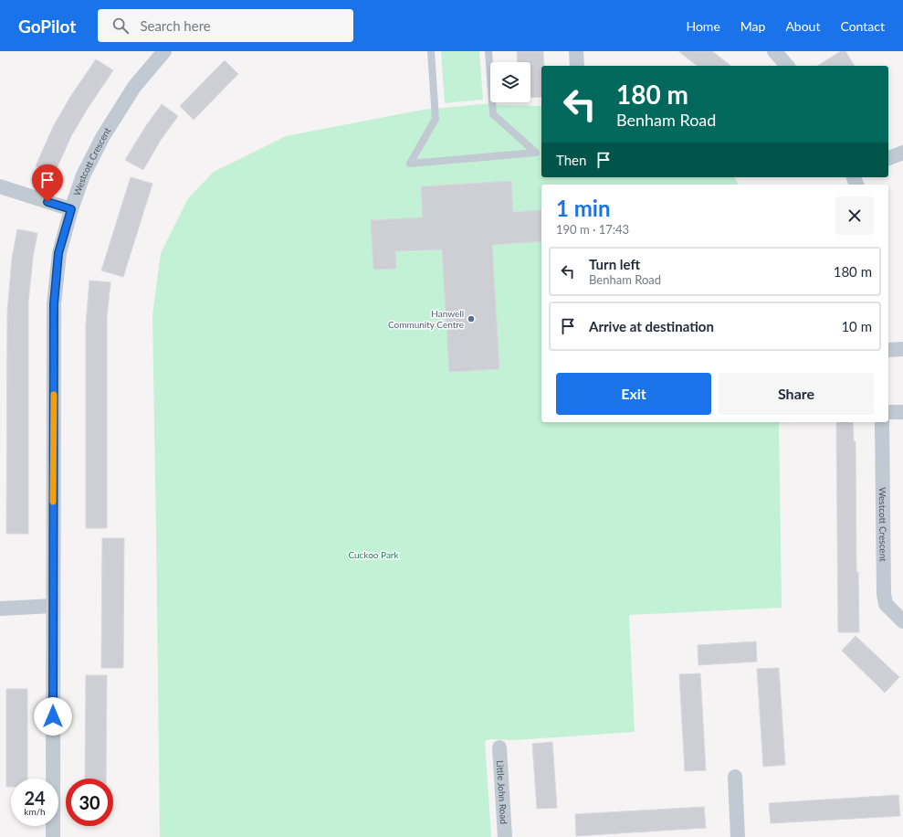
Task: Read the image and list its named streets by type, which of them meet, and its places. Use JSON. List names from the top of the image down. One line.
{"streets":{"street":["Westcott Crescent","Little John Road"]},"parks":["Cuckoo Park"],"places":["Hanwell Community Centre"],"page":{"header":"GoPilot","search":"Search here","nav":["Home","Map","About","Contact"],"turn":["180 m","Benham Road"],"then":"Then","heading":["1 min","190 m · 17:43"],"list":[{"name":"Turn left","note":"Benham Road","value":"180 m"},{"name":"Arrive at destination","value":"10 m"}],"buttons":["Exit","Share"],"speed":"24 km/h","limit":"30"}}
